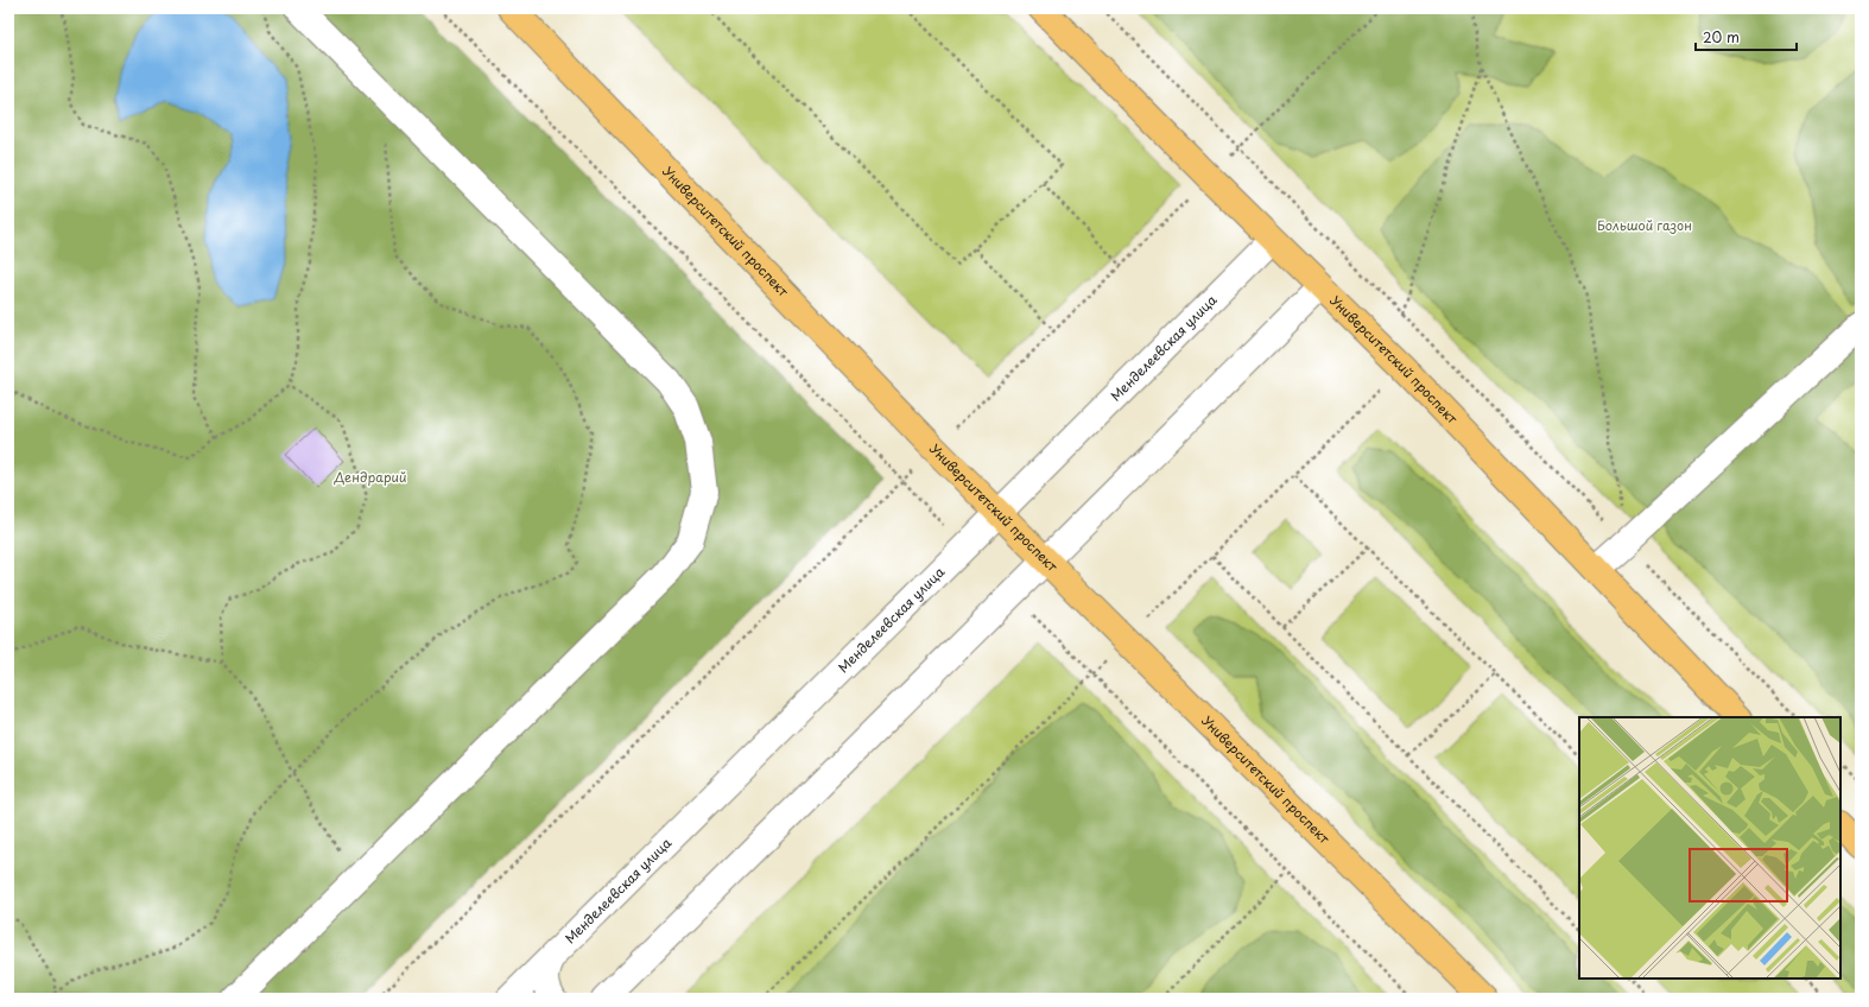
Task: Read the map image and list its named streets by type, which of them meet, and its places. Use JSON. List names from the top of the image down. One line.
{"streets":{"main road":["Университетский проспект"],"street":["Менделеевская улица"]},"crossings":[["Университетский проспект","Менделеевская улица"]],"parks":["Большой газон","Дендрарий"],"scale_bar":"20 m"}
